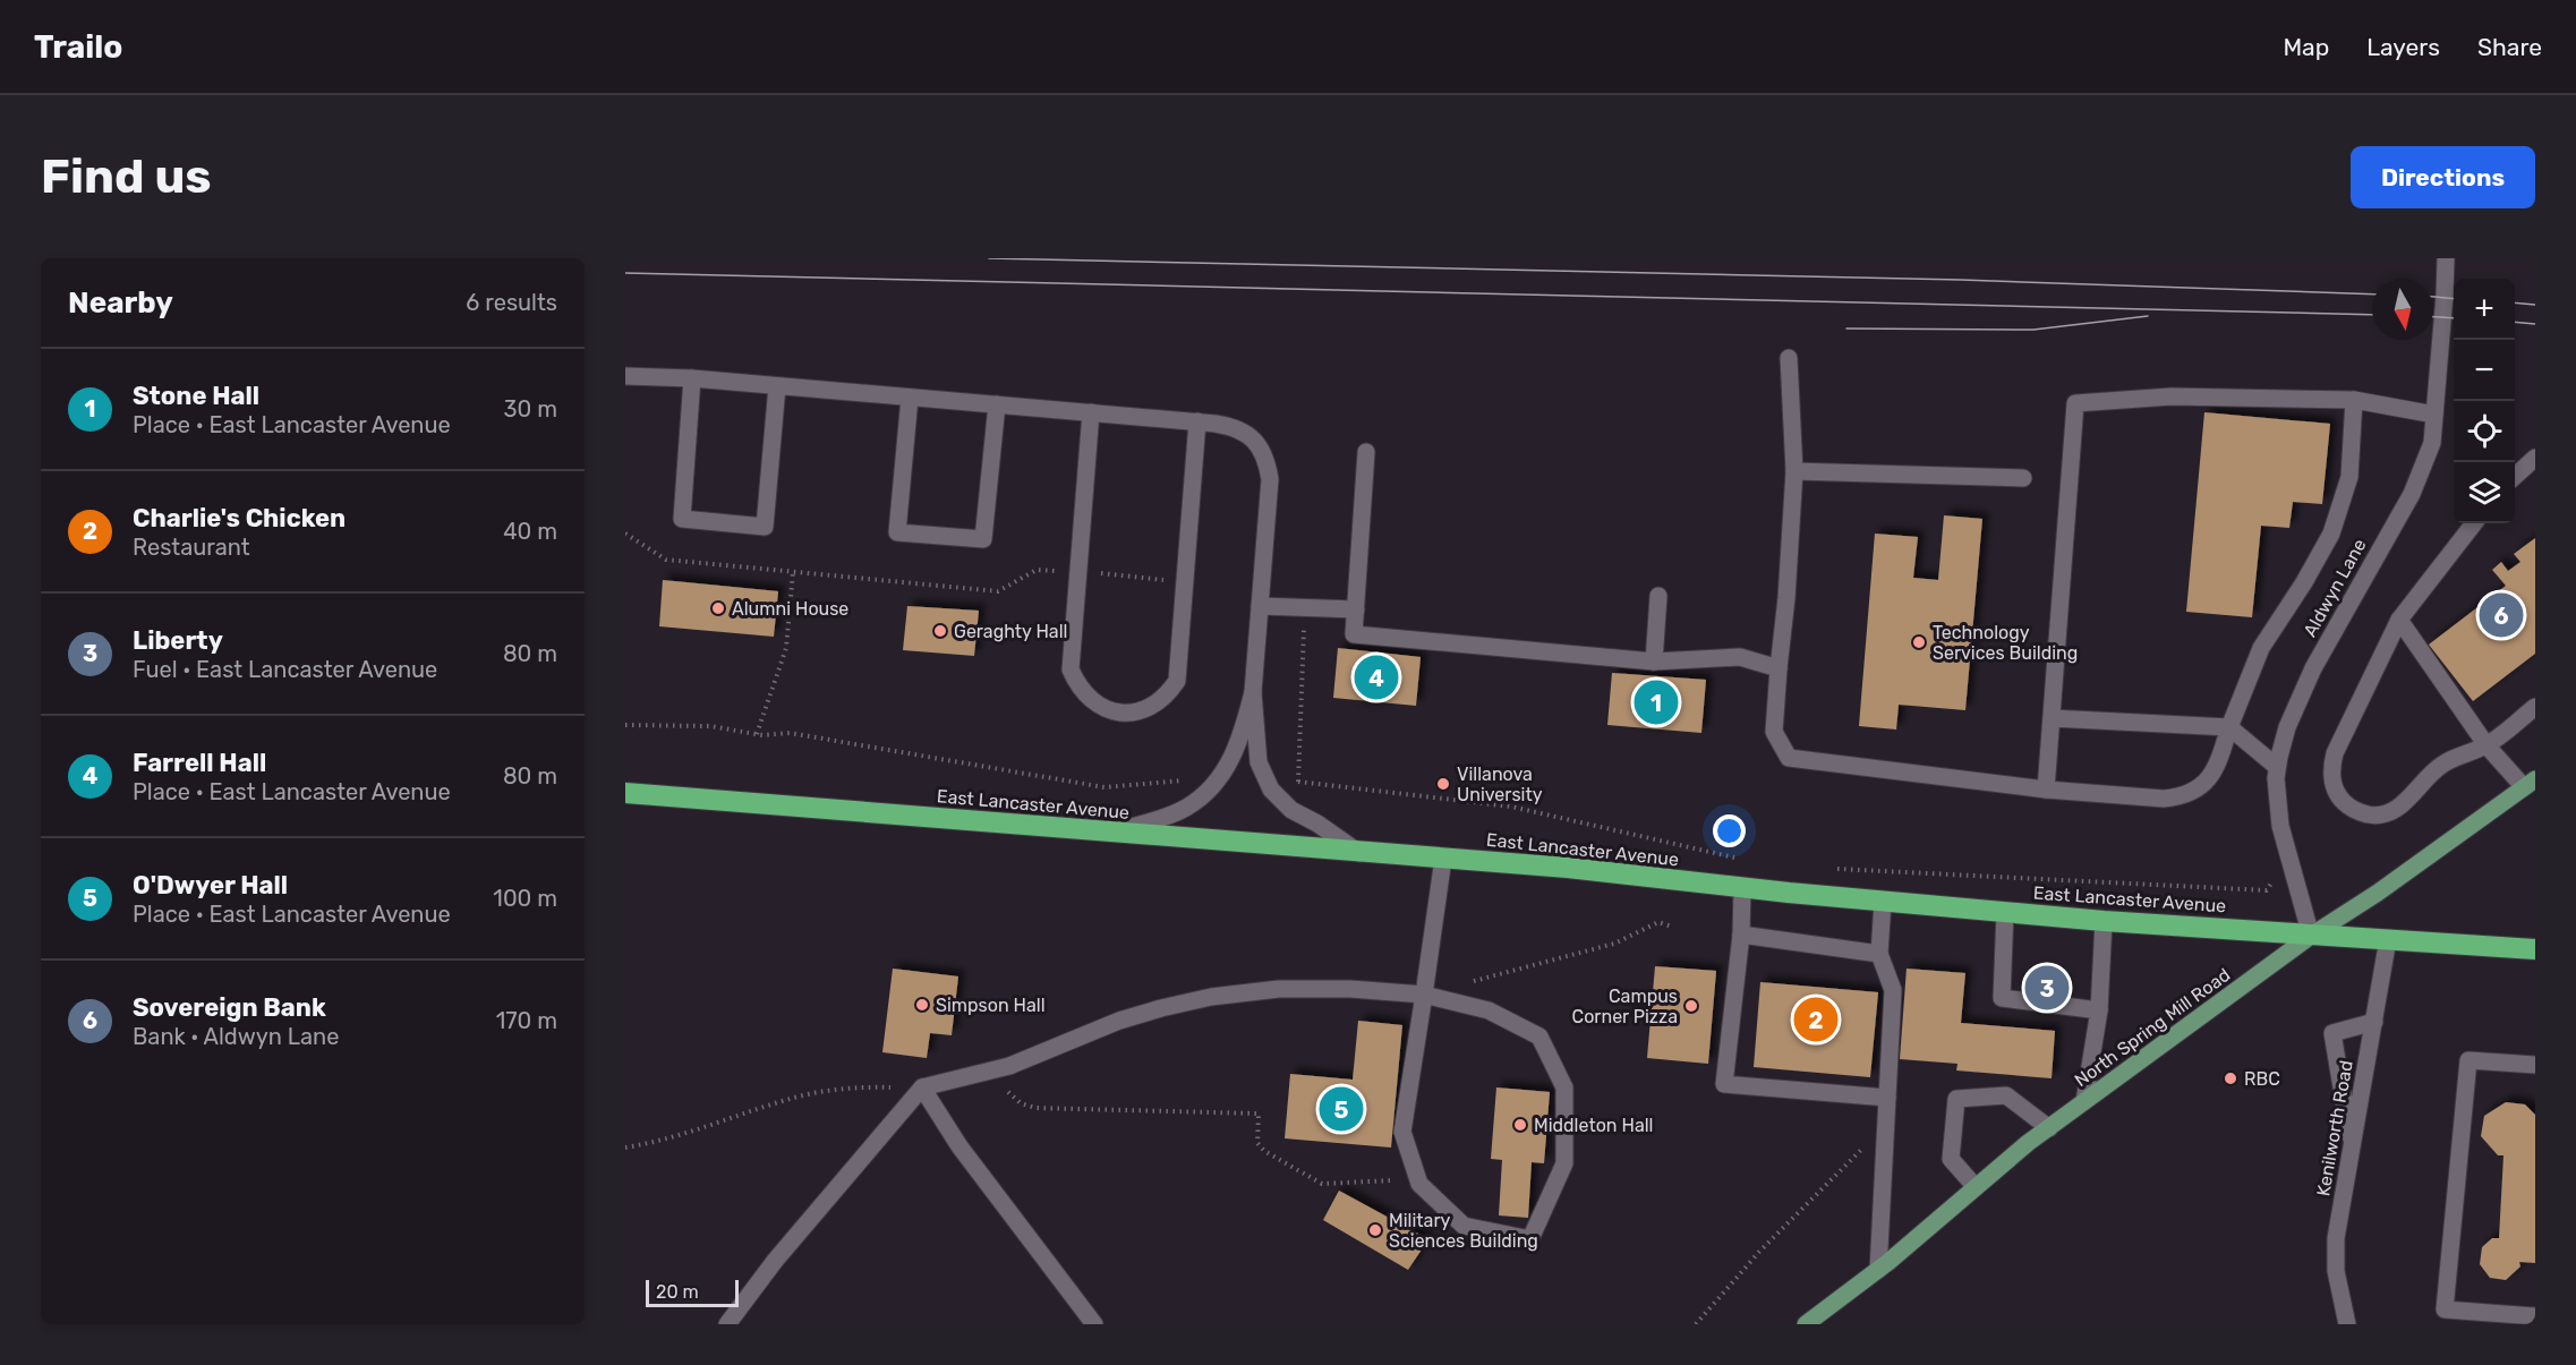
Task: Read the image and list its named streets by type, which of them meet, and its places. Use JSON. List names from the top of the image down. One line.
{"streets":{"highway":["East Lancaster Avenue"],"main road":["North Spring Mill Road"],"street":["Aldwyn Lane","Kenilworth Road"]},"crossings":[["Aldwyn Lane","East Lancaster Avenue"],["Aldwyn Lane","North Spring Mill Road"],["East Lancaster Avenue","North Spring Mill Road"],["East Lancaster Avenue","Kenilworth Road"]],"places":["Alumni House","Geraghty Hall","Technology Services Building","Villanova University","Simpson Hall","Campus Corner Pizza","RBC","Middleton Hall","Military Sciences Building"],"scale_bar":"20 m","north":"bottom","page":{"header":"Trailo","nav":["Map","Layers","Share"],"buttons":"Directions","title":"Find us","heading":["Nearby","6 results"],"map_buttons":["+","−"],"list":[{"mark":"1","name":"Stone Hall","note":"Place · East Lancaster Avenue","value":"30 m"},{"mark":"2","name":"Charlie's Chicken","note":"Restaurant","value":"40 m"},{"mark":"3","name":"Liberty","note":"Fuel · East Lancaster Avenue","value":"80 m"},{"mark":"4","name":"Farrell Hall","note":"Place · East Lancaster Avenue","value":"80 m"},{"mark":"5","name":"O'Dwyer Hall","note":"Place · East Lancaster Avenue","value":"100 m"},{"mark":"6","name":"Sovereign Bank","note":"Bank · Aldwyn Lane","value":"170 m"}],"pins":["6","4","1","3","2","5"],"scale":"20 m"}}
